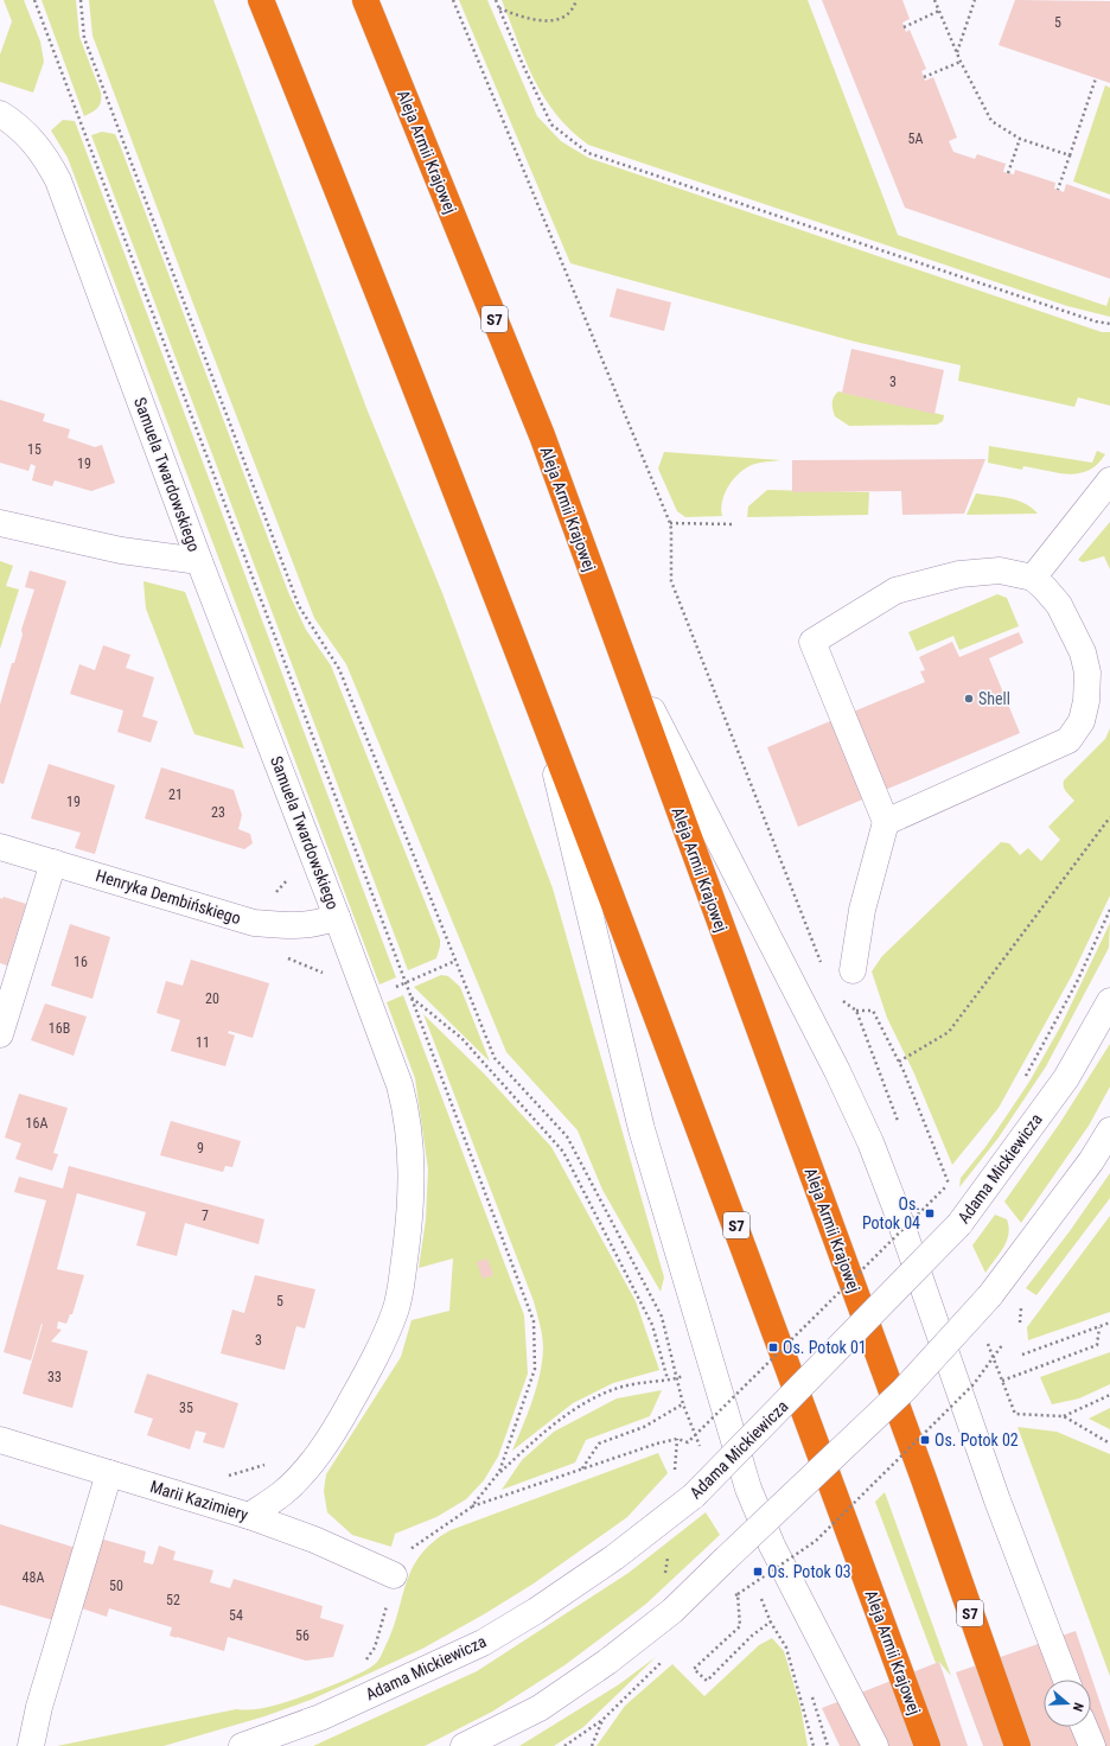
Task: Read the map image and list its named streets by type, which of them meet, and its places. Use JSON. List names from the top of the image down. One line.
{"streets":{"highway":["Aleja Armii Krajowej","S7"],"street":["Samuela Twardowskiego","Henryka Dembińskiego","Adama Mickiewicza","Marii Kazimiery"]},"crossings":[["Samuela Twardowskiego","Henryka Dembińskiego"],["Samuela Twardowskiego","Marii Kazimiery"]],"places":{"other":["Shell"],"transit":["Os. Potok 04","Os. Potok 01","Os. Potok 02","Os. Potok 03"]},"house_numbers":["5","5A","3","15","19","21","19","23","16","20","16B","11","16A","9","7","5","3","33","35","48A","50","52","54","56"],"north":"right"}
